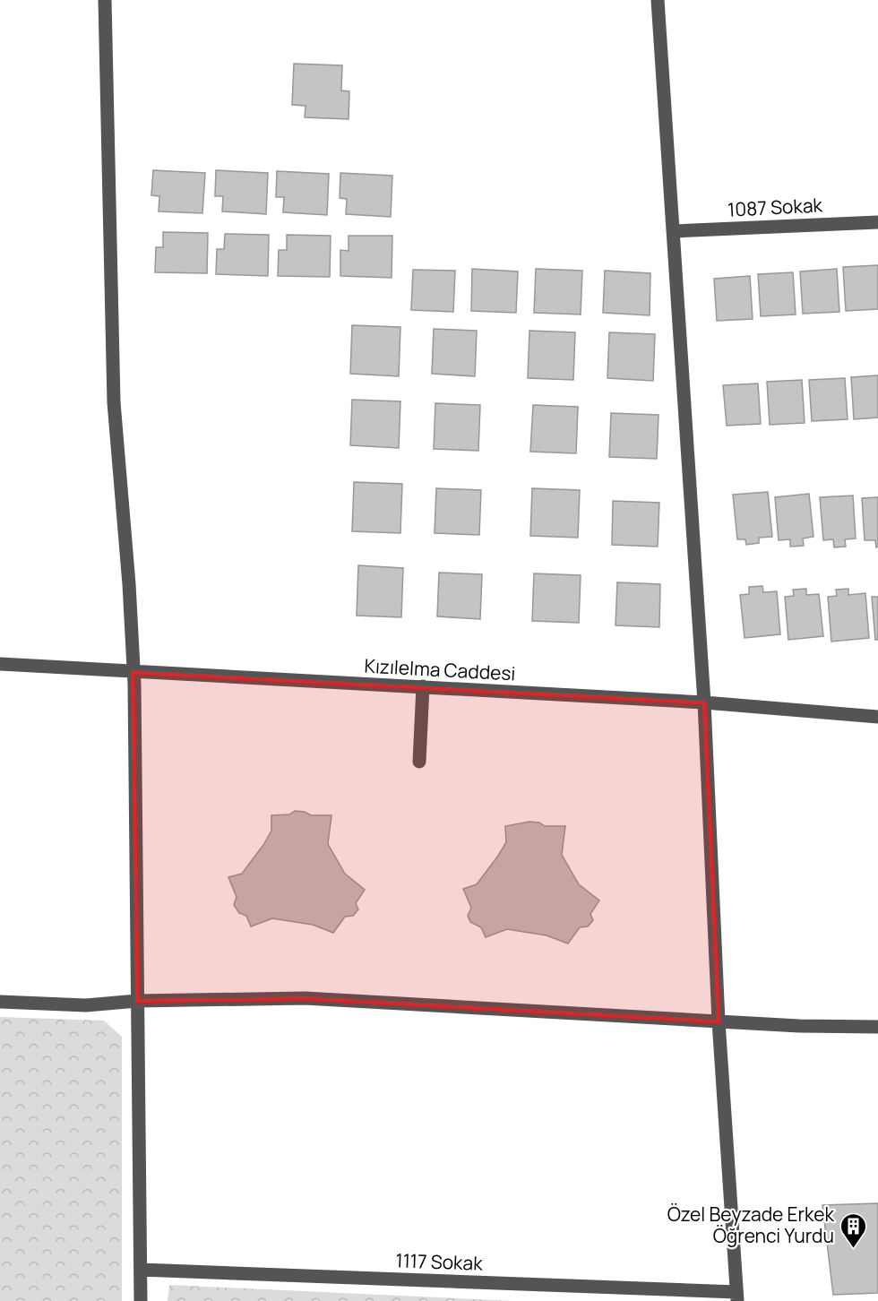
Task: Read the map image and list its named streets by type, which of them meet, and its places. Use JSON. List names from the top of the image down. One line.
{"streets":{"street":["1087 Sokak","Kızılelma Caddesi","1117 Sokak"]},"places":{"building":["Özel Beyzade Erkek Öğrenci Yurdu"]}}
